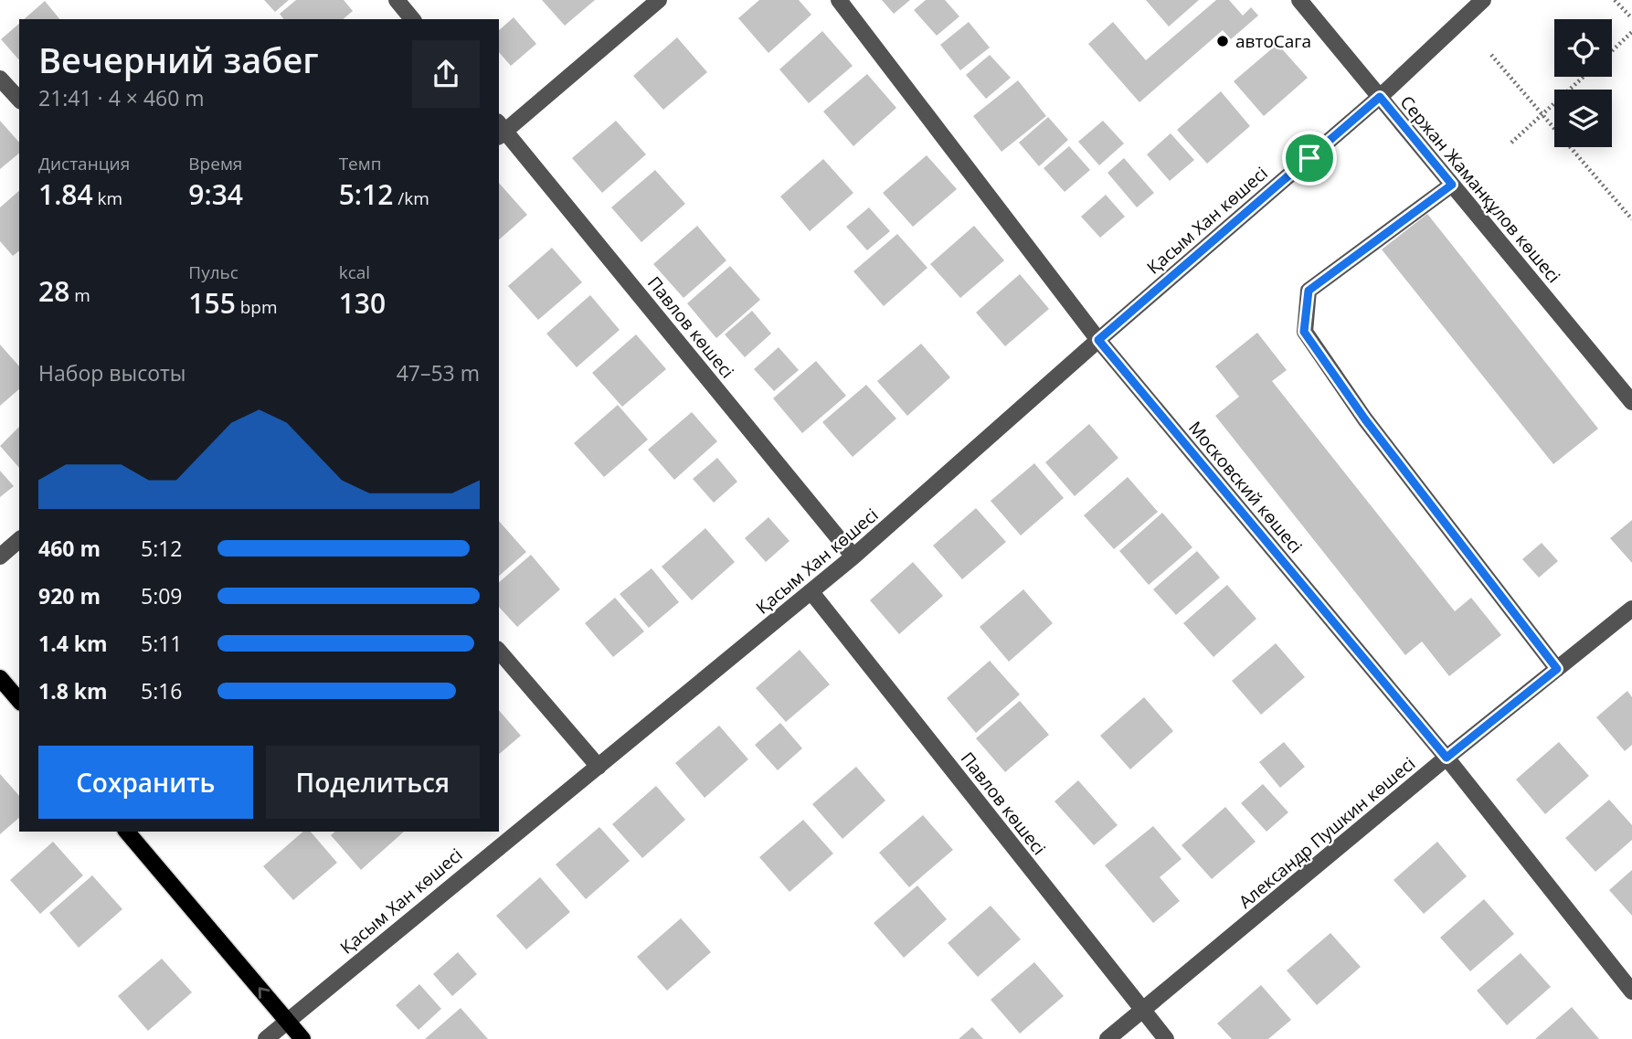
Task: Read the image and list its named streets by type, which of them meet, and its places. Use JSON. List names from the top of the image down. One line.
{"streets":{"street":["Сержан Жаманқұлов көшесі","Қасым Хан көшесі","Павлов көшесі","Московский көшесі","Александр Пушкин көшесі"]},"crossings":[["Сержан Жаманқұлов көшесі","Қасым Хан көшесі"],["Қасым Хан көшесі","Павлов көшесі"],["Қасым Хан көшесі","Московский көшесі"],["Павлов көшесі","Александр Пушкин көшесі"],["Московский көшесі","Александр Пушкин көшесі"]],"places":["автоСага"],"page":{"heading":["Вечерний забег","21:41 · 4 × 460 m"],"stats":[["Дистанция","1.84 km"],["Время","9:34"],["Темп","5:12 /km"],["28 m"],["Пульс","155 bpm"],["kcal","130"]],"chart":["Набор высоты","47–53 m"],"list":[{"name":"460 m","note":"5:12"},{"name":"920 m","note":"5:09"},{"name":"1.4 km","note":"5:11"},{"name":"1.8 km","note":"5:16"}],"buttons":["Сохранить","Поделиться"]}}
